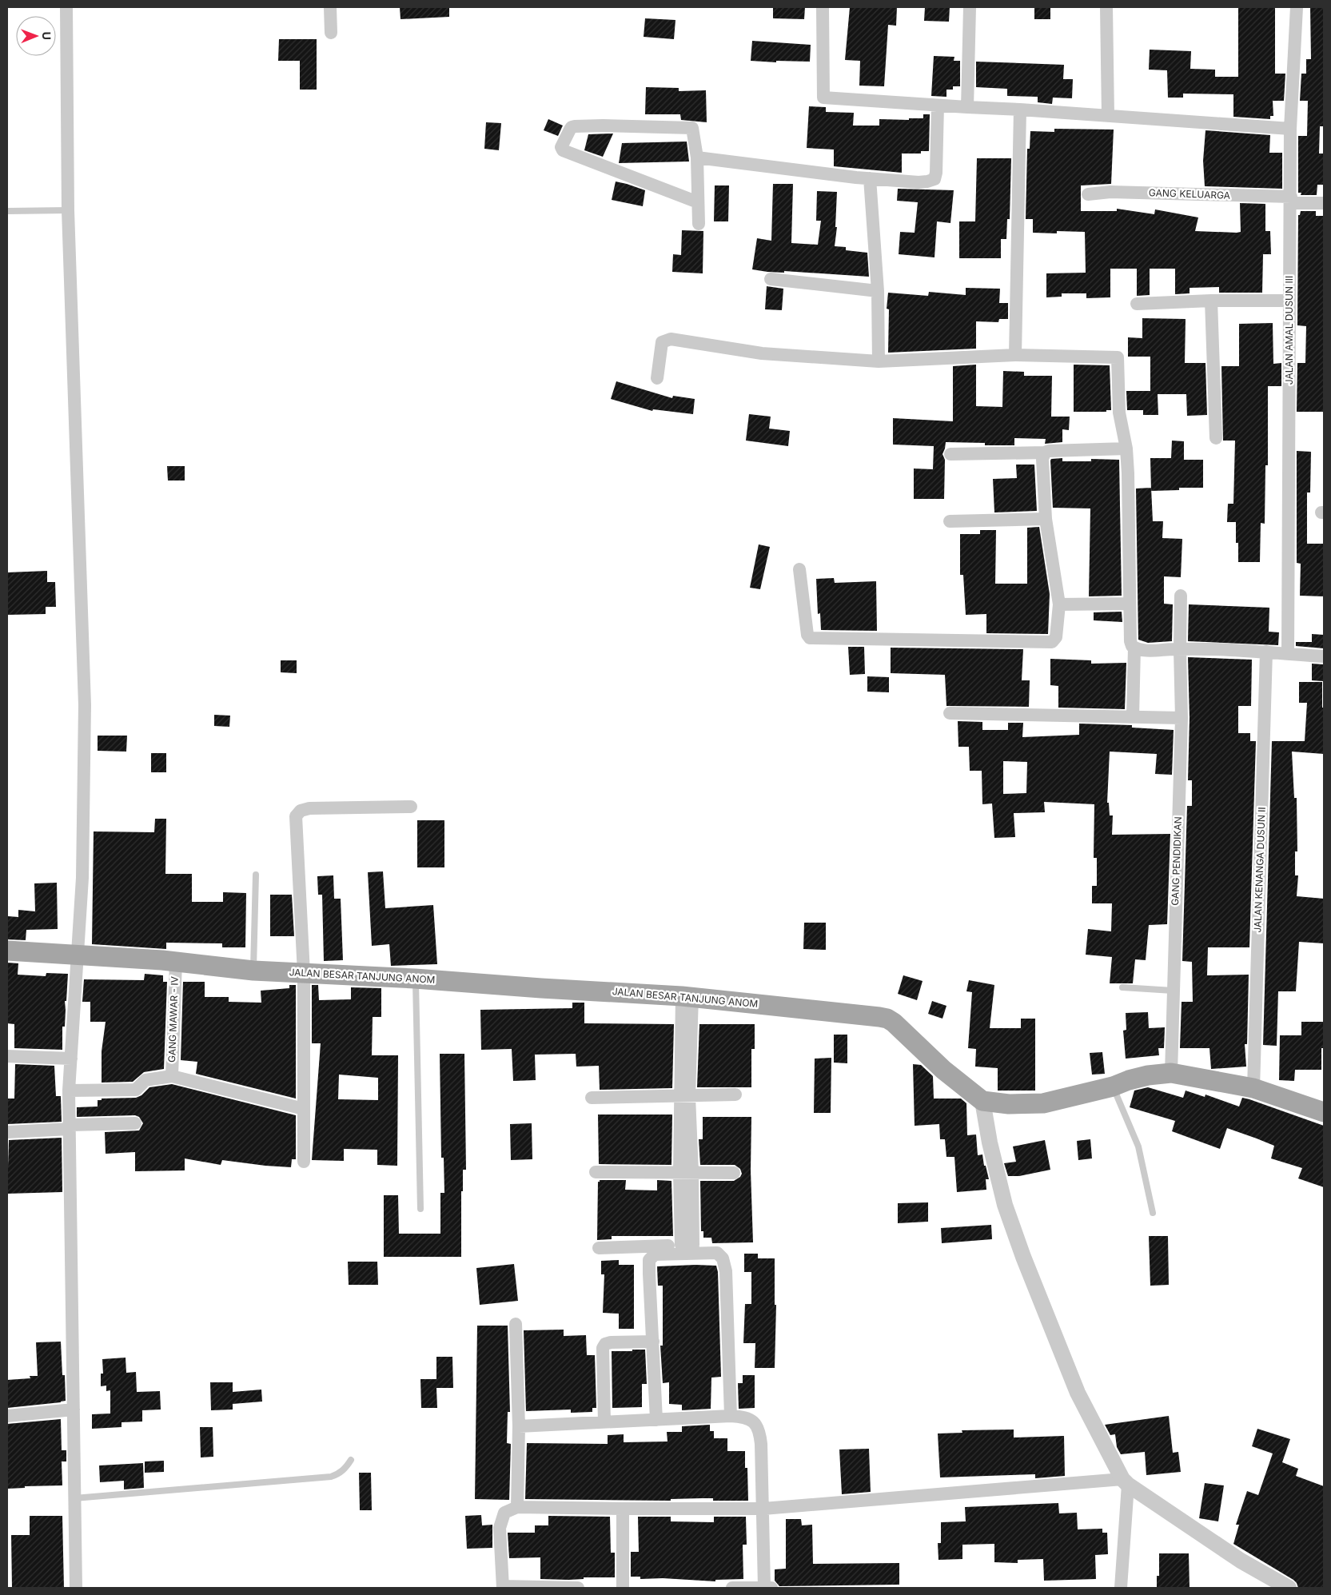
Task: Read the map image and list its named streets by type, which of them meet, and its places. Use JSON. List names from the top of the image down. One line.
{"streets":{"main road":["JALAN BESAR TANJUNG ANOM"],"street":["GANG KELUARGA","JALAN AMAL DUSUN III","GANG PENDIDIKAN","JALAN KENANGA DUSUN II","GANG MAWAR - IV"]},"crossings":[["GANG KELUARGA","JALAN AMAL DUSUN III"],["JALAN BESAR TANJUNG ANOM","GANG MAWAR - IV"]],"north":"right"}
